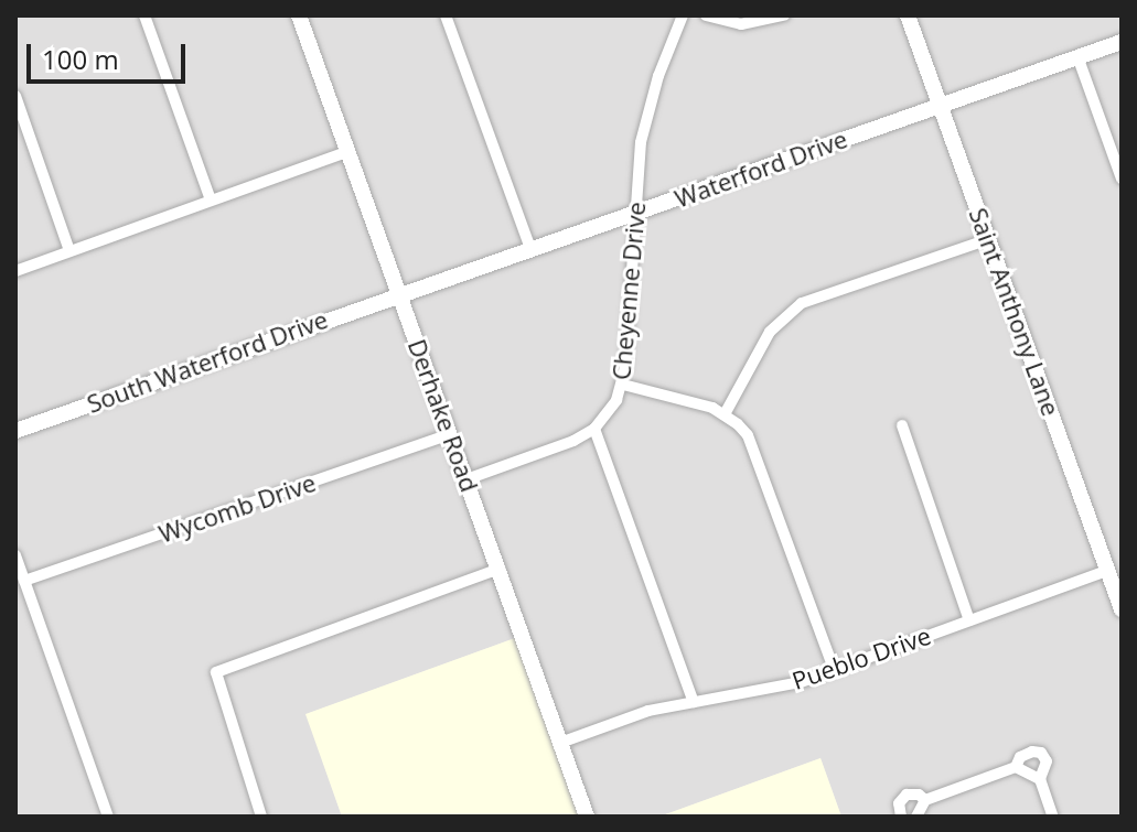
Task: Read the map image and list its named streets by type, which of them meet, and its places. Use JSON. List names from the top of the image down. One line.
{"streets":{"street":["Waterford Drive","Cheyenne Drive","Saint Anthony Lane","South Waterford Drive","Derhake Road","Wycomb Drive","Pueblo Drive"]},"crossings":[["Waterford Drive","Cheyenne Drive"],["Waterford Drive","Saint Anthony Lane"],["Waterford Drive","South Waterford Drive"],["Waterford Drive","Derhake Road"],["Cheyenne Drive","Derhake Road"],["Saint Anthony Lane","Pueblo Drive"],["South Waterford Drive","Derhake Road"],["Derhake Road","Wycomb Drive"],["Derhake Road","Pueblo Drive"]],"scale_bar":"100 m"}
